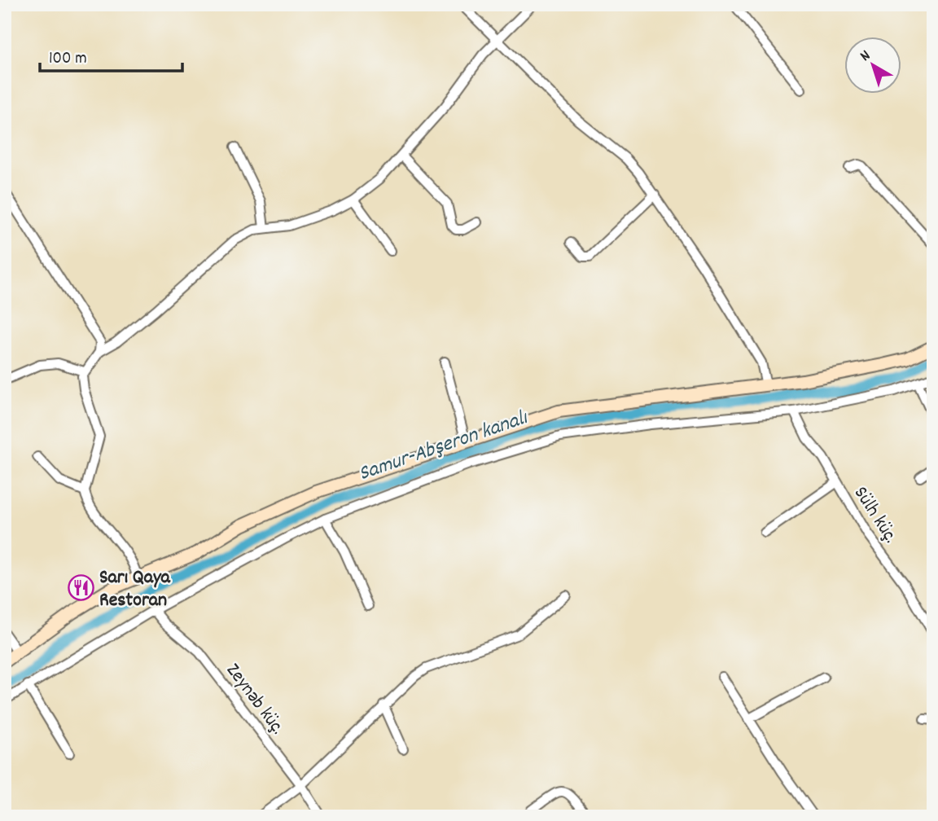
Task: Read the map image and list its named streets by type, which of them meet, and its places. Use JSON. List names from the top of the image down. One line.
{"streets":{"street":["Sülh küç.","Zeynəb küç."]},"water":["Samur-Abşeron kanalı"],"places":{"restaurant":["Sarı Qaya Restoran"]},"scale_bar":"100 m","north":"top left"}
